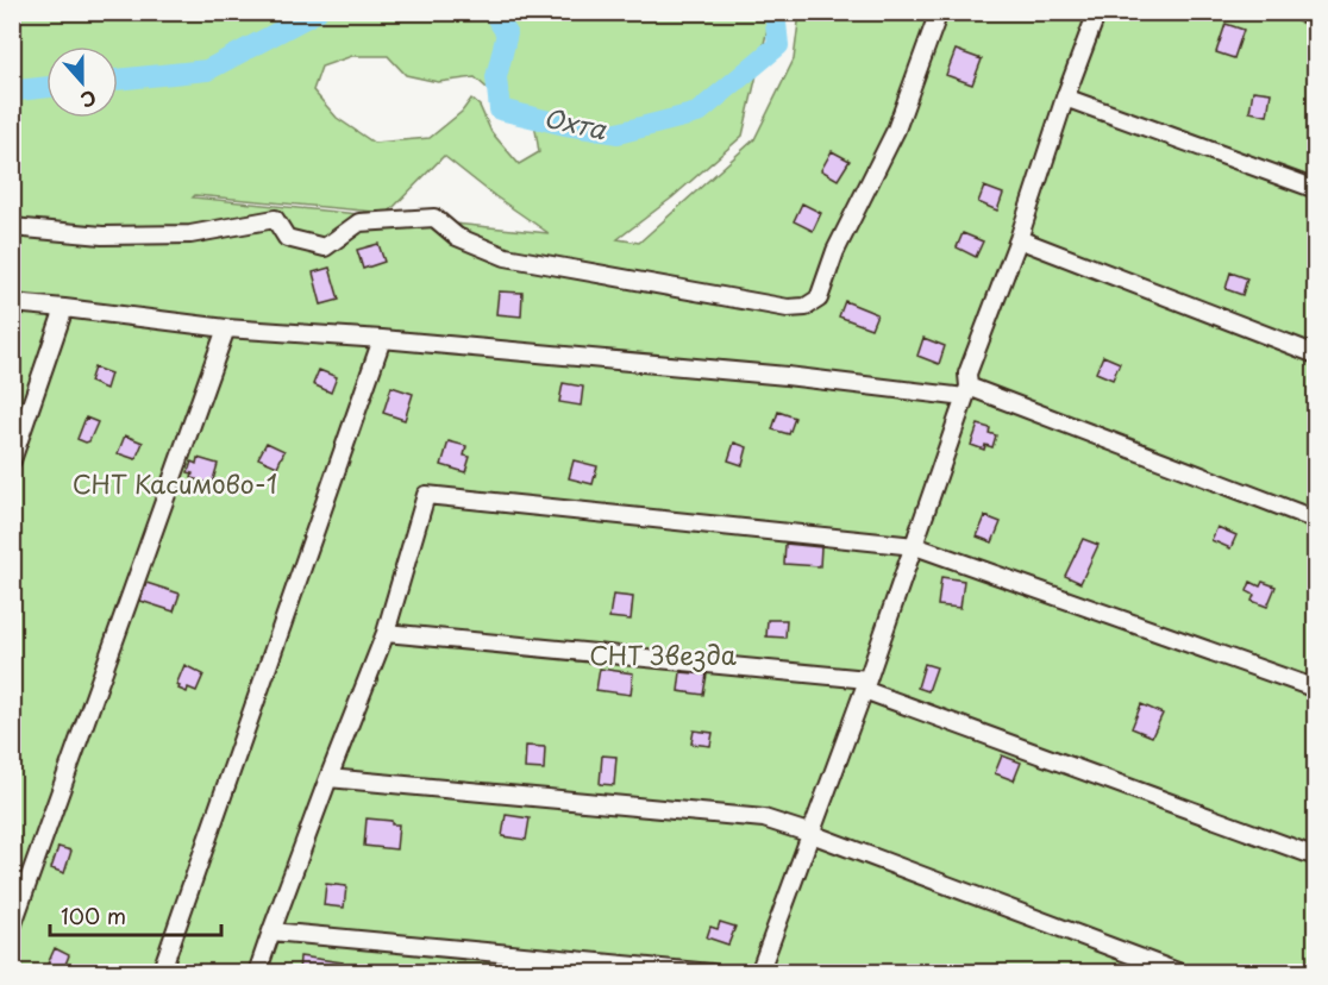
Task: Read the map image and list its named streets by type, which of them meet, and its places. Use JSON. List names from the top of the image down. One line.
{"water":["Охта"],"parks":["СНТ Касимово-1","СНТ Звезда"],"scale_bar":"100 m","north":"bottom"}
